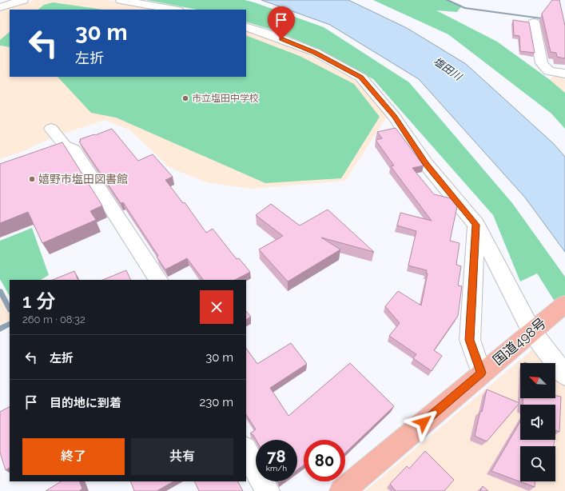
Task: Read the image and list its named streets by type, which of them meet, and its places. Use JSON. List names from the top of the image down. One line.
{"streets":{"highway":["国道498号"]},"water":["塩田川"],"places":["市立塩田中学校","嬉野市塩田図書館"],"north":"top left","page":{"turn":["30 m","左折"],"heading":["1 分","260 m · 08:32"],"list":[{"name":"左折","value":"30 m"},{"name":"目的地に到着","value":"230 m"}],"buttons":["終了","共有"],"speed":"78 km/h","limit":"80"}}
